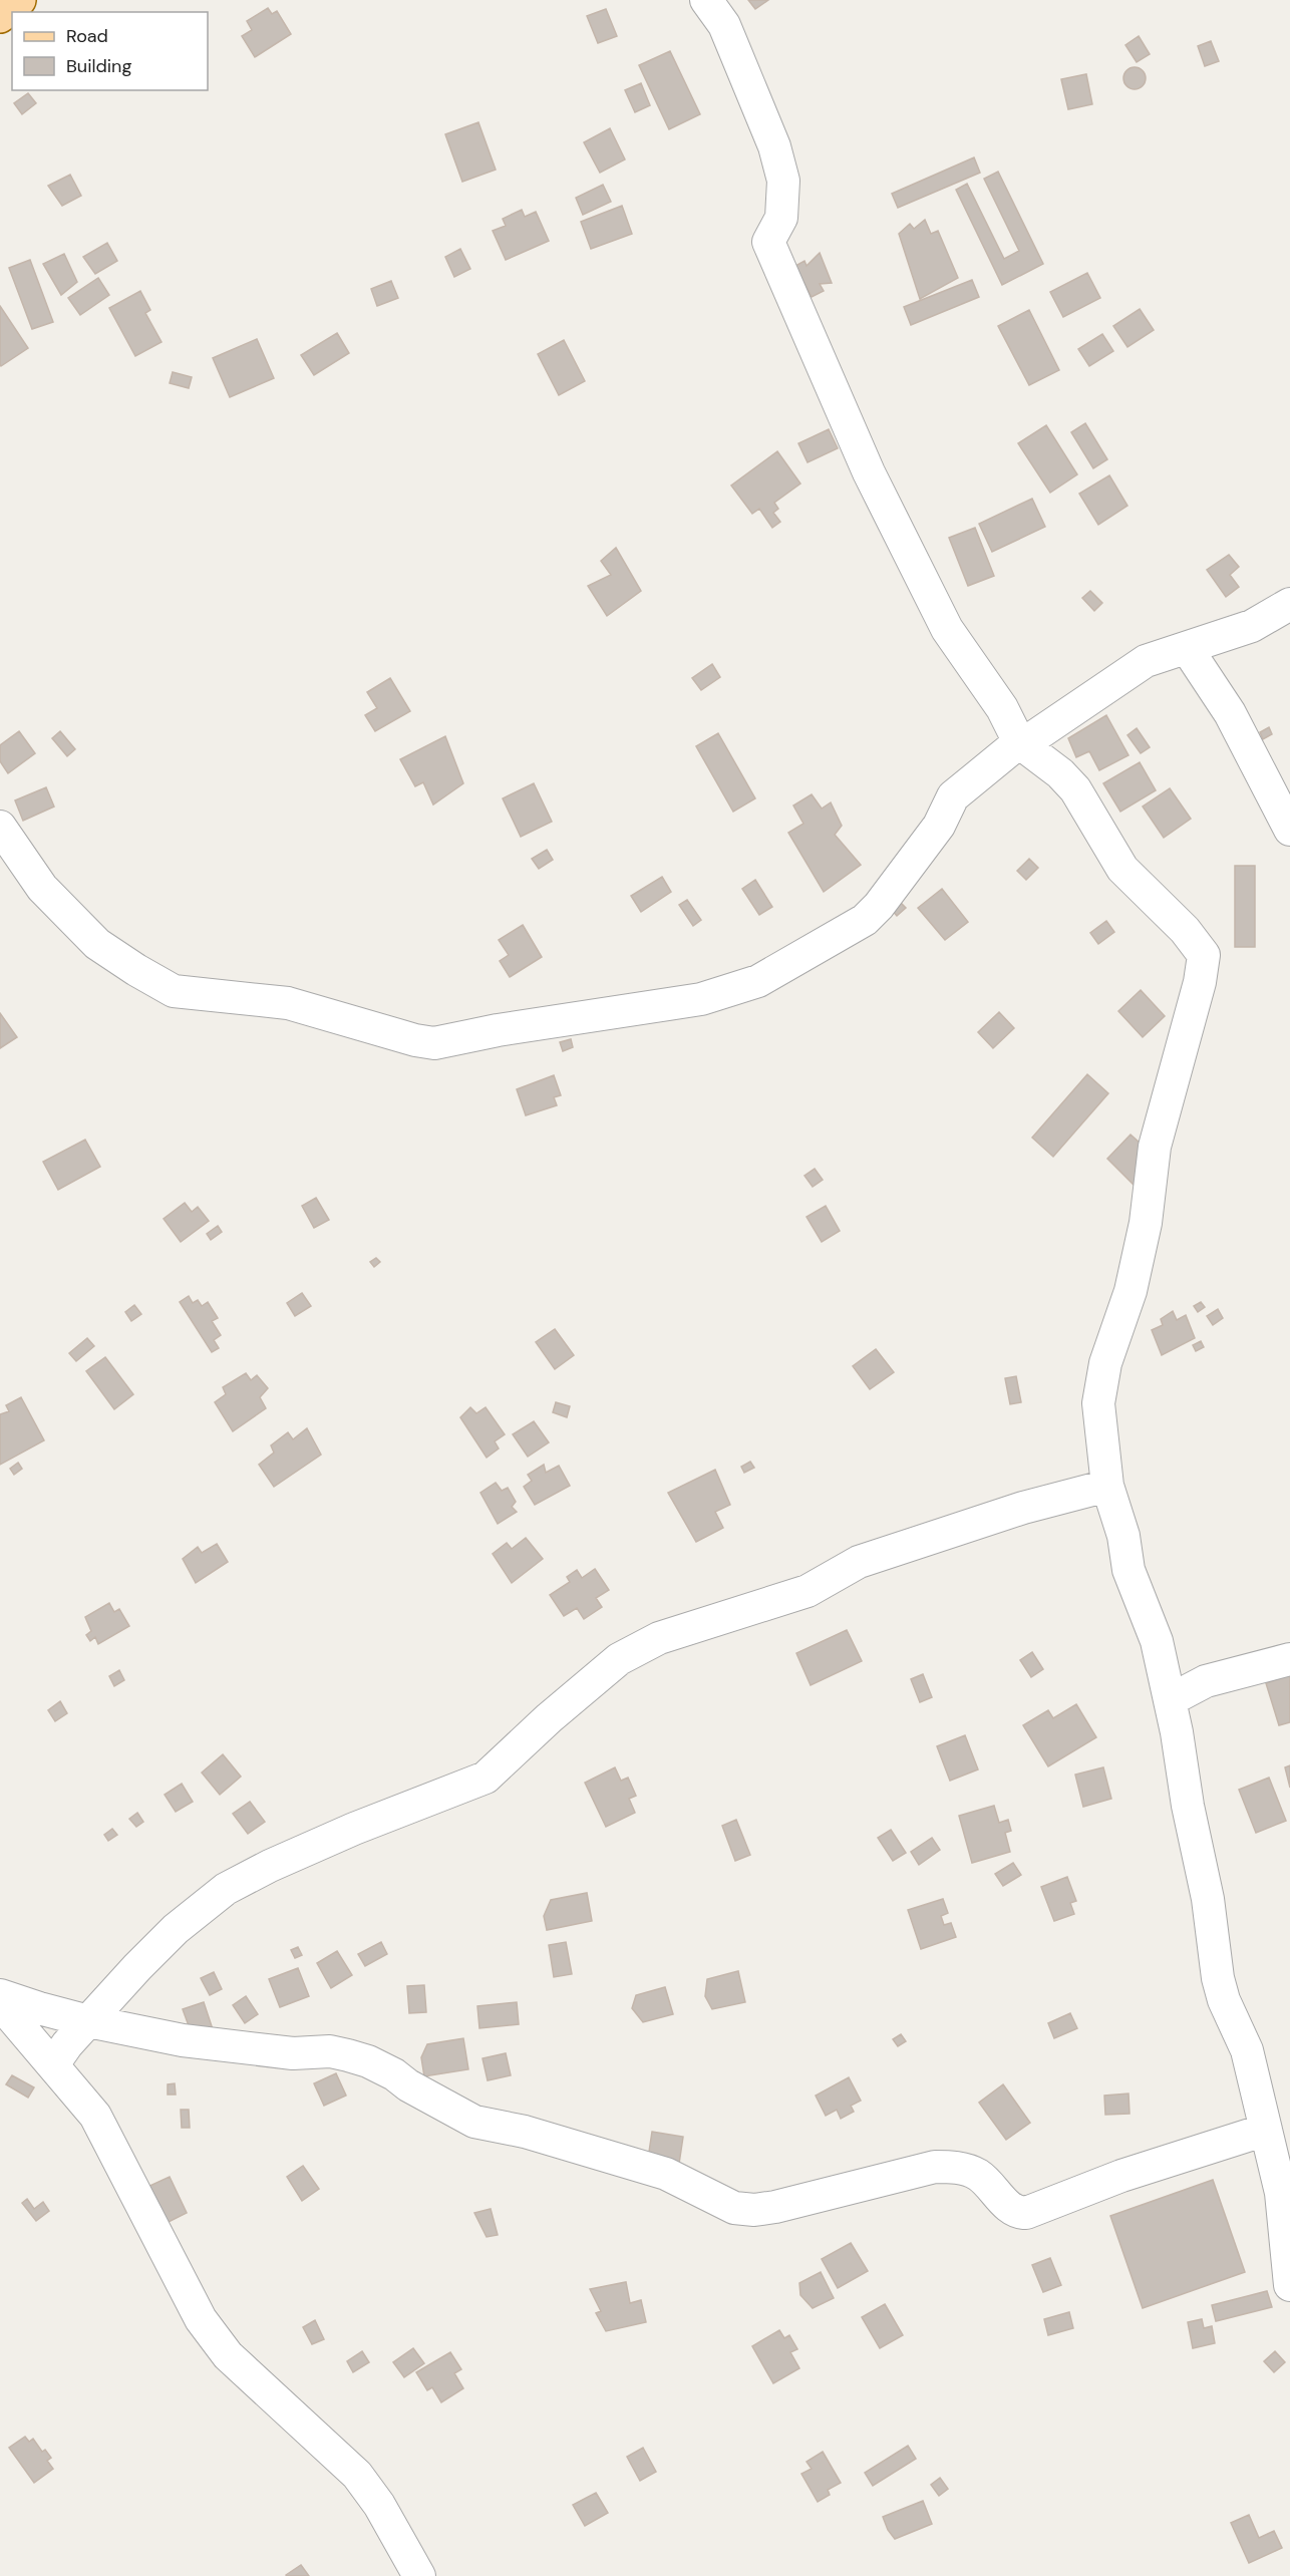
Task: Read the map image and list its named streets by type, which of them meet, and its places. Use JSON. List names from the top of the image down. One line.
{"legend":["Road","Building"]}
